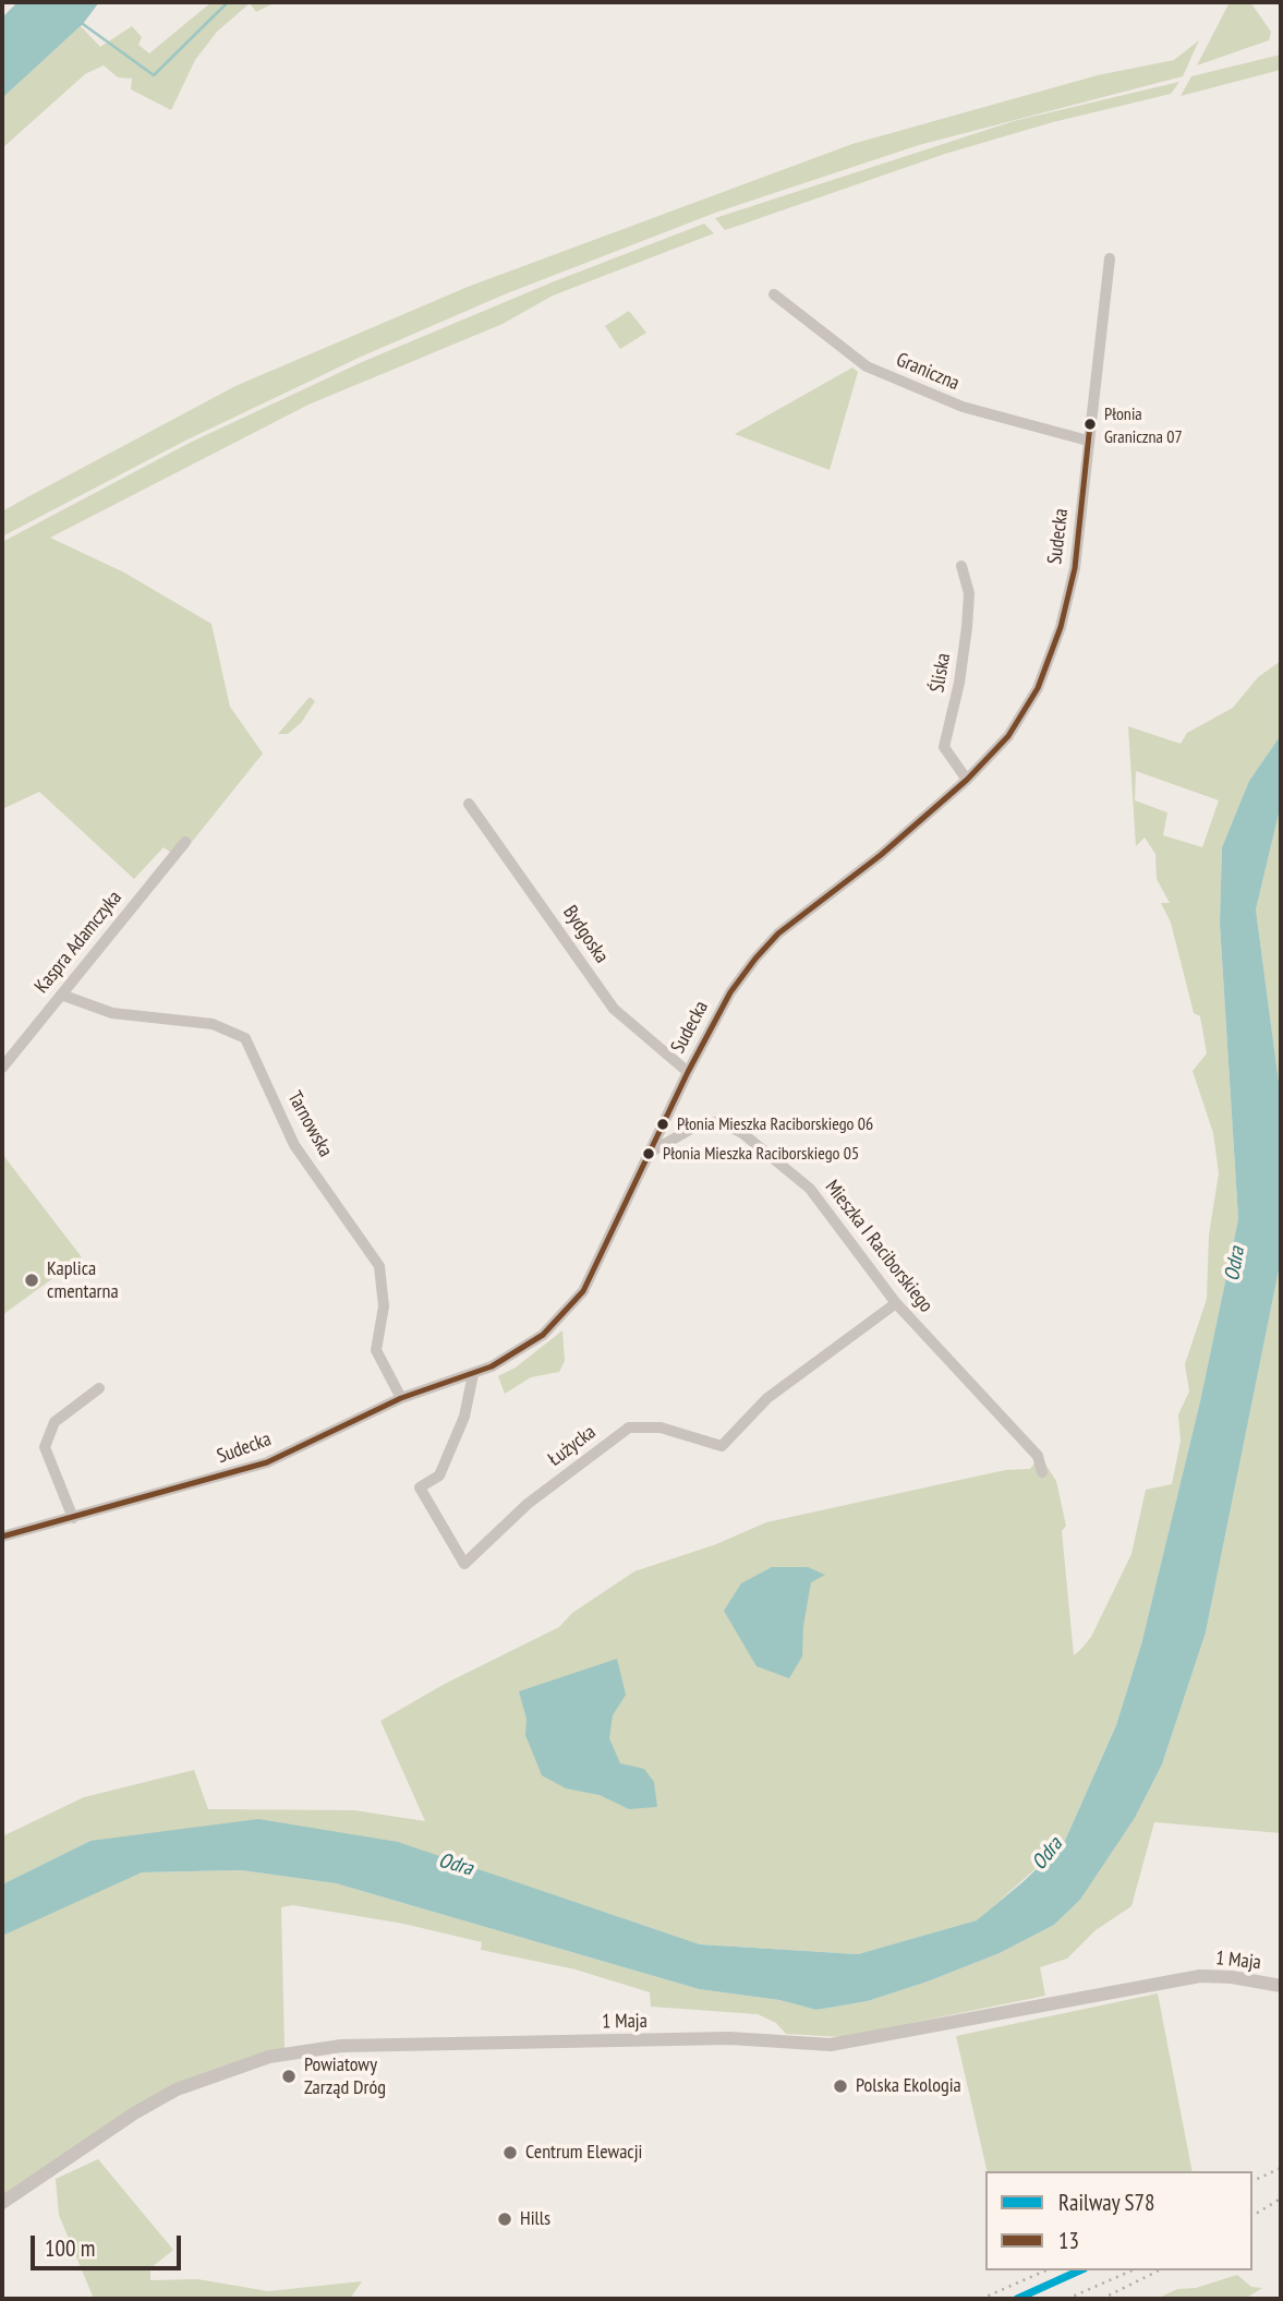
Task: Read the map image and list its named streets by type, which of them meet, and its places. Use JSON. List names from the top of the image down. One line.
{"streets":{"street":["Graniczna","Sudecka","Śliska","Bydgoska","Kaspra Adamczyka","Tarnowska","Mieszka I Raciborskiego","Łużycka","1 Maja"]},"crossings":[["Graniczna","Sudecka"],["Sudecka","Śliska"],["Sudecka","Bydgoska"],["Sudecka","Tarnowska"],["Sudecka","Mieszka I Raciborskiego"],["Sudecka","Łużycka"],["Kaspra Adamczyka","Tarnowska"],["Mieszka I Raciborskiego","Łużycka"]],"water":["Odra"],"places":["Płonia Graniczna 07","Płonia Mieszka Raciborskiego 06","Płonia Mieszka Raciborskiego 05","Kaplica cmentarna","Powiatowy Zarząd Dróg","Polska Ekologia","Centrum Elewacji","Hills"],"lines":["transit line 13","rail line S78"],"legend":["Railway S78","13"],"scale_bar":"100 m"}
